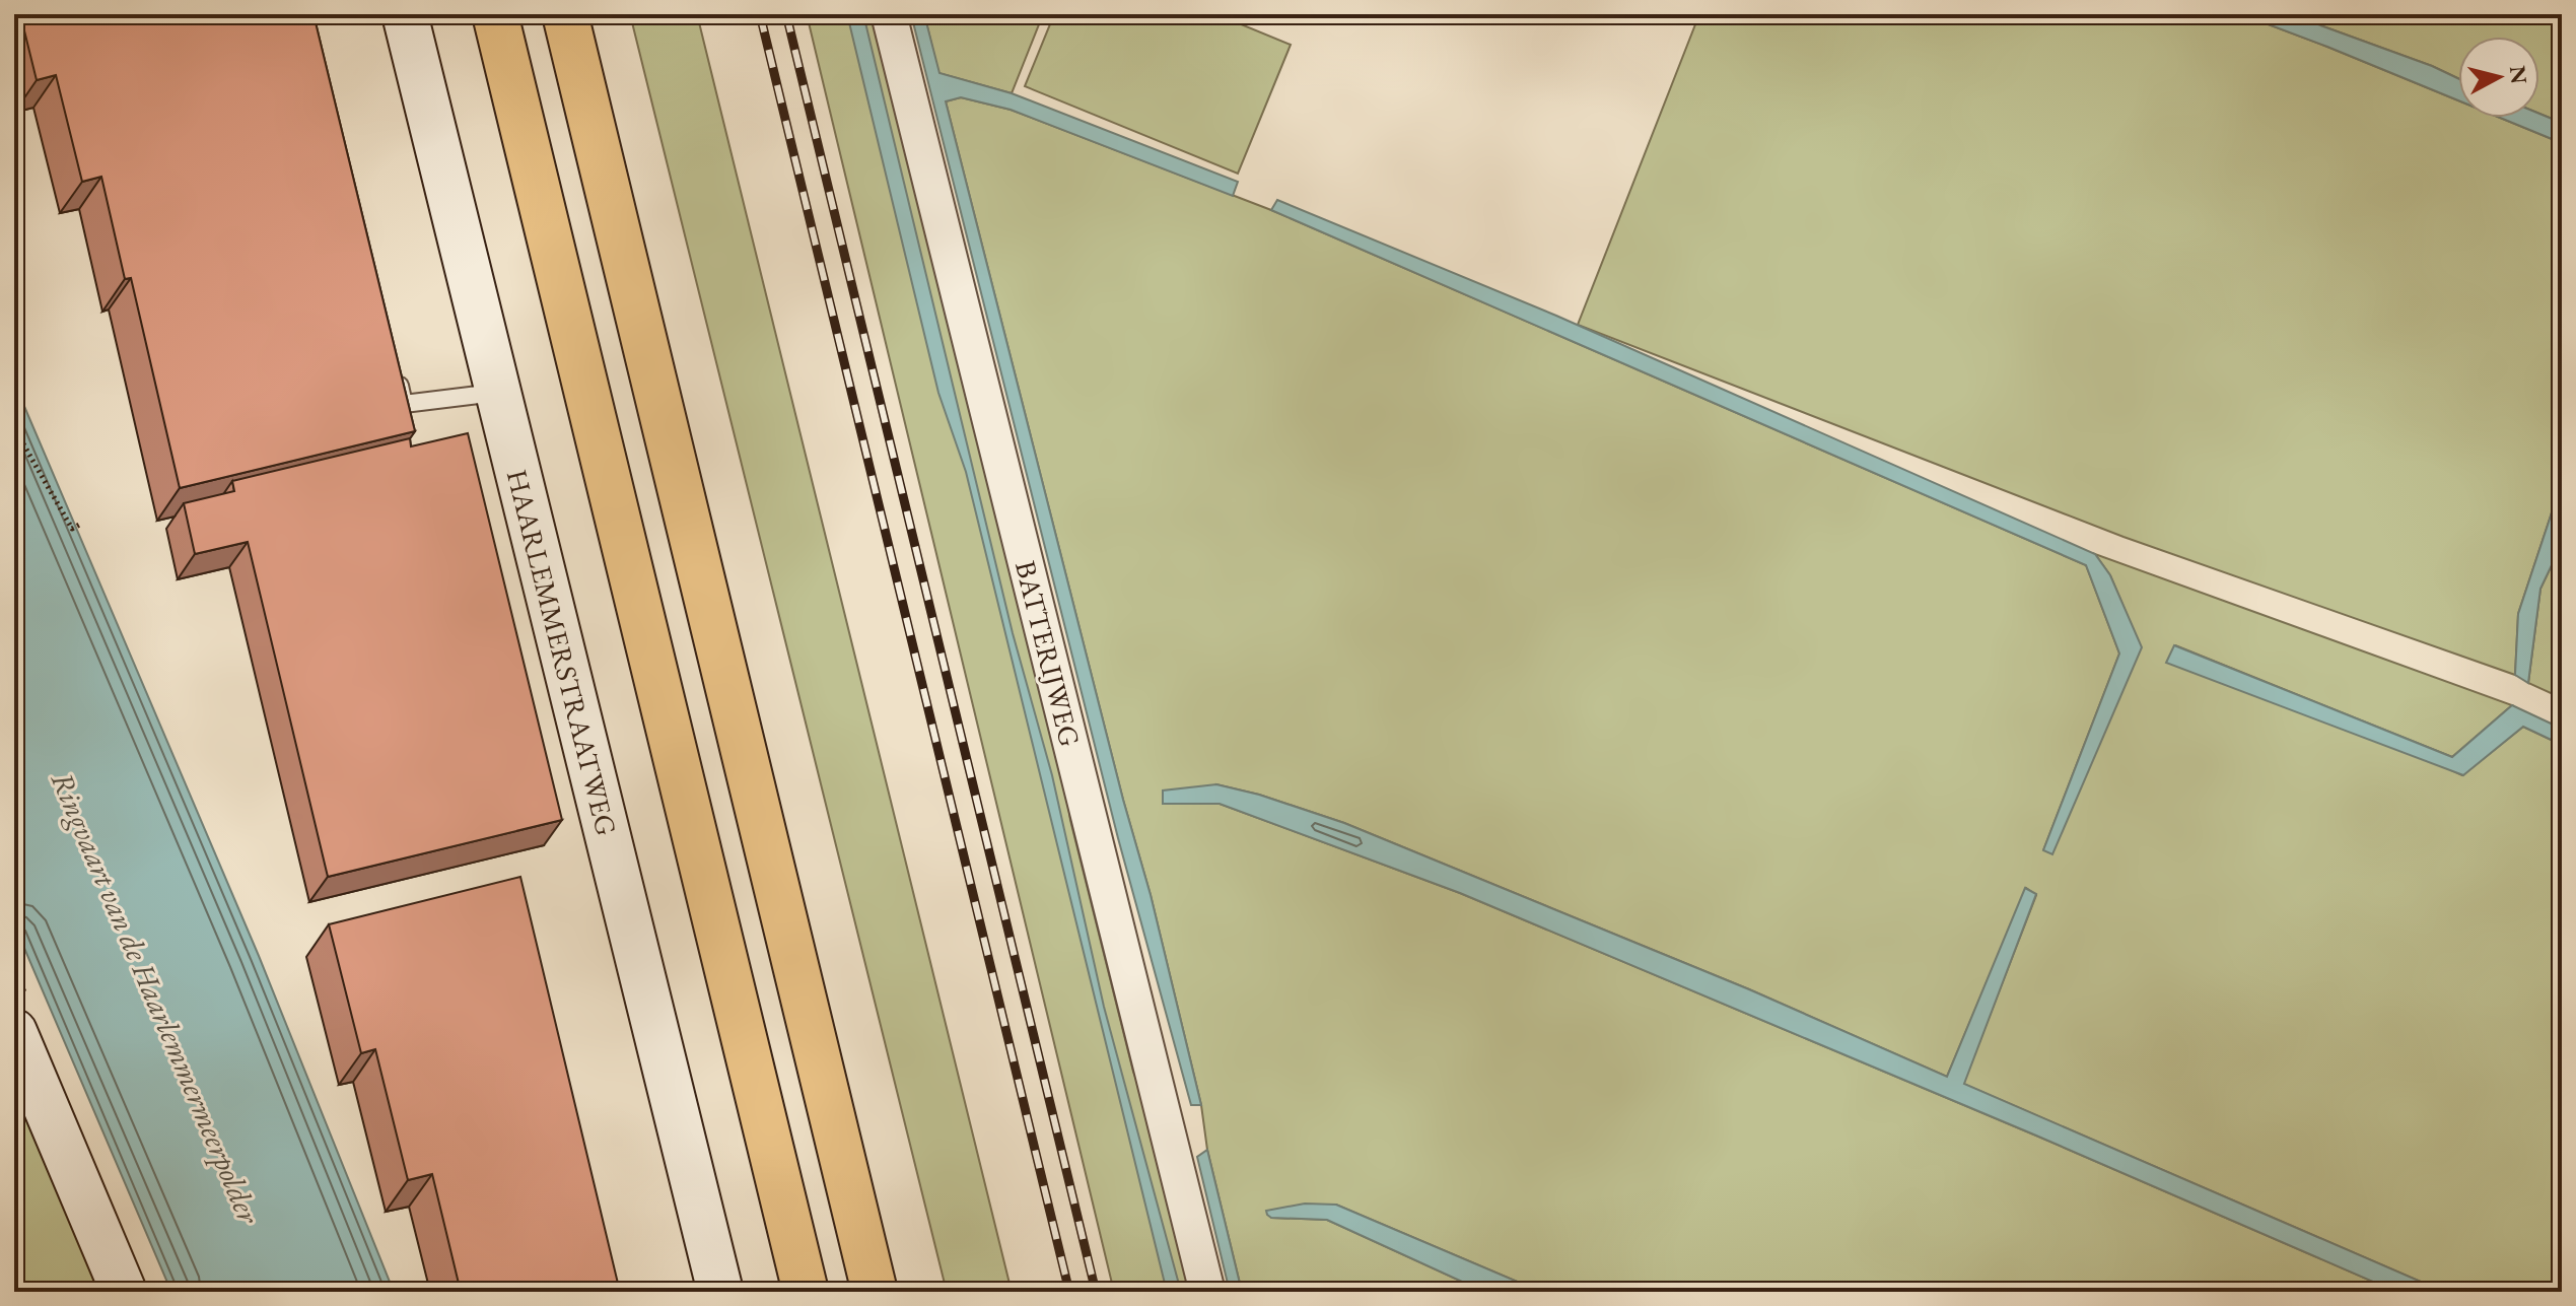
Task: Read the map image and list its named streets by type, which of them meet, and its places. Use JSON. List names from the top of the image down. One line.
{"streets":{"main road":["HAARLEMMERSTRAATWEG"],"street":["BATTERIJWEG"]},"water":["Ringvaart van de Haarlemmermeerpolder"],"north":"right"}
